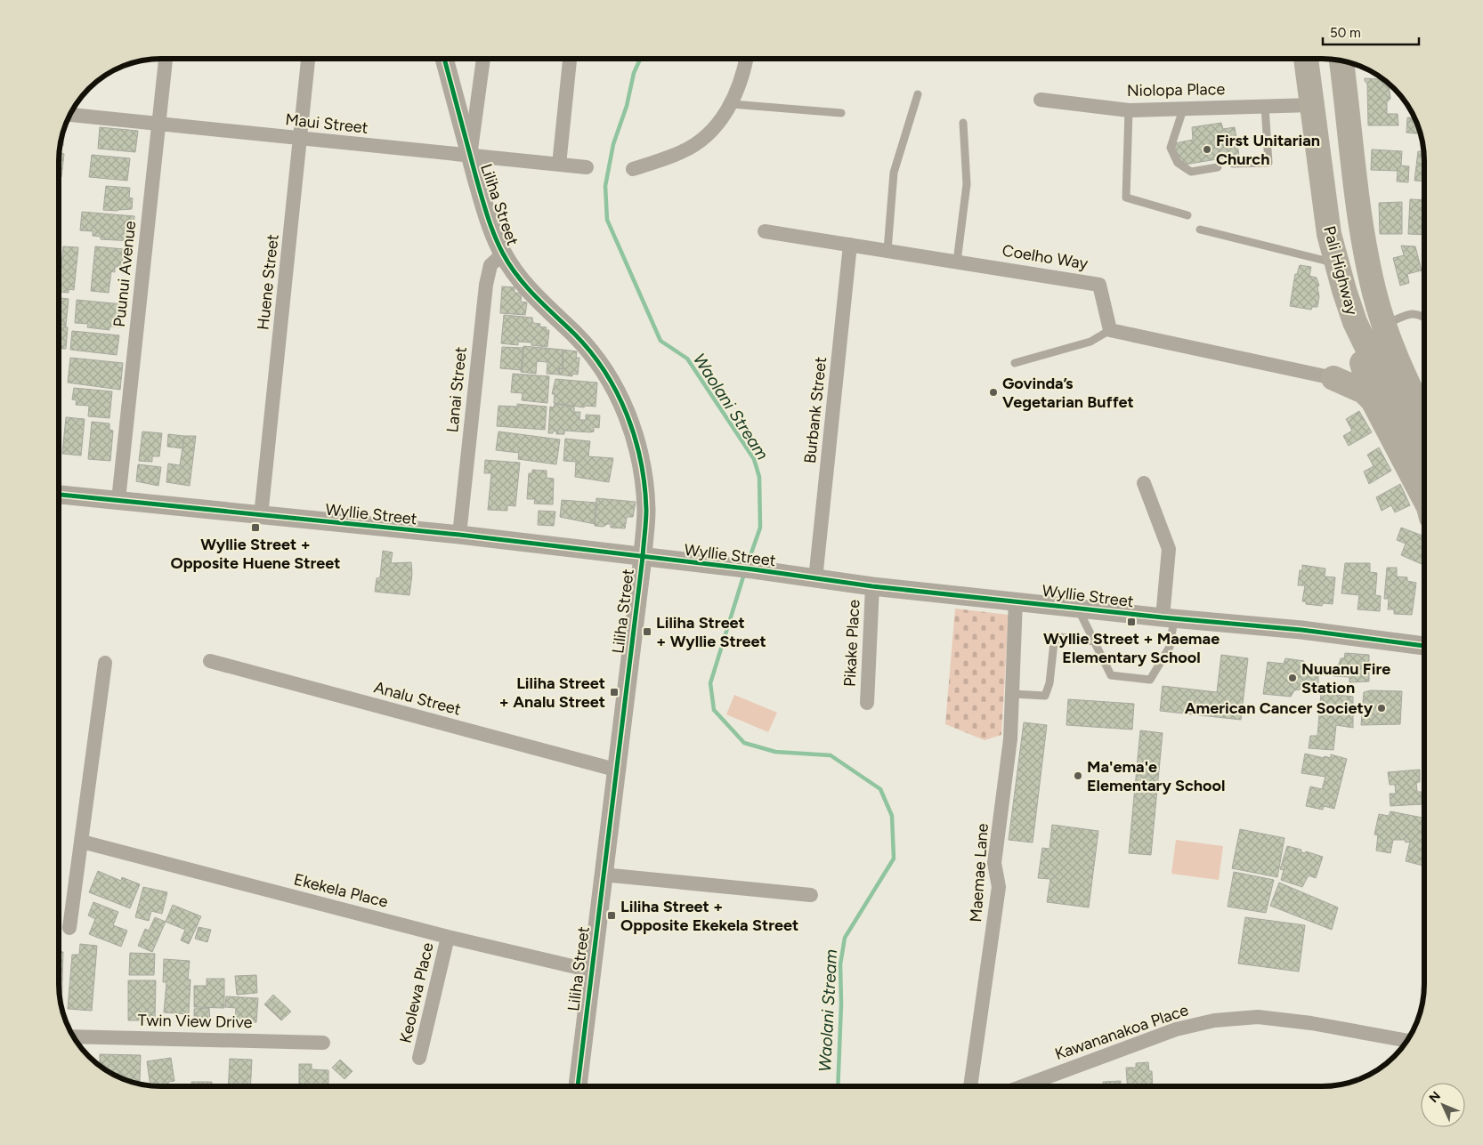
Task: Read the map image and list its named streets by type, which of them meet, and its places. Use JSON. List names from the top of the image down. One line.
{"streets":{"highway":["Pali Highway"],"street":["Niolopa Place","Maui Street","Liliha Street","Coelho Way","Puunui Avenue","Huene Street","Lanai Street","Burbank Street","Wyllie Street","Pikake Place","Analu Street","Maemae Lane","Ekekela Place","Keolewa Place","Twin View Drive","Kawananakoa Place"]},"crossings":[["Niolopa Place","Pali Highway"],["Maui Street","Liliha Street"],["Maui Street","Puunui Avenue"],["Maui Street","Huene Street"],["Liliha Street","Lanai Street"],["Liliha Street","Wyllie Street"],["Liliha Street","Analu Street"],["Liliha Street","Ekekela Place"],["Coelho Way","Burbank Street"],["Puunui Avenue","Wyllie Street"],["Huene Street","Wyllie Street"],["Lanai Street","Wyllie Street"],["Burbank Street","Wyllie Street"],["Wyllie Street","Pikake Place"],["Wyllie Street","Maemae Lane"],["Ekekela Place","Keolewa Place"]],"water":["Waolani Stream"],"places":{"other":["First Unitarian Church","Govinda’s Vegetarian Buffet","Nuuanu Fire Station","American Cancer Society","Ma'ema'e Elementary School"],"transit":["Wyllie Street + Opposite Huene Street","Wyllie Street + Maemae Elementary School","Liliha Street + Wyllie Street","Liliha Street + Analu Street","Liliha Street + Opposite Ekekela Street"]},"scale_bar":"50 m","north":"top left"}
